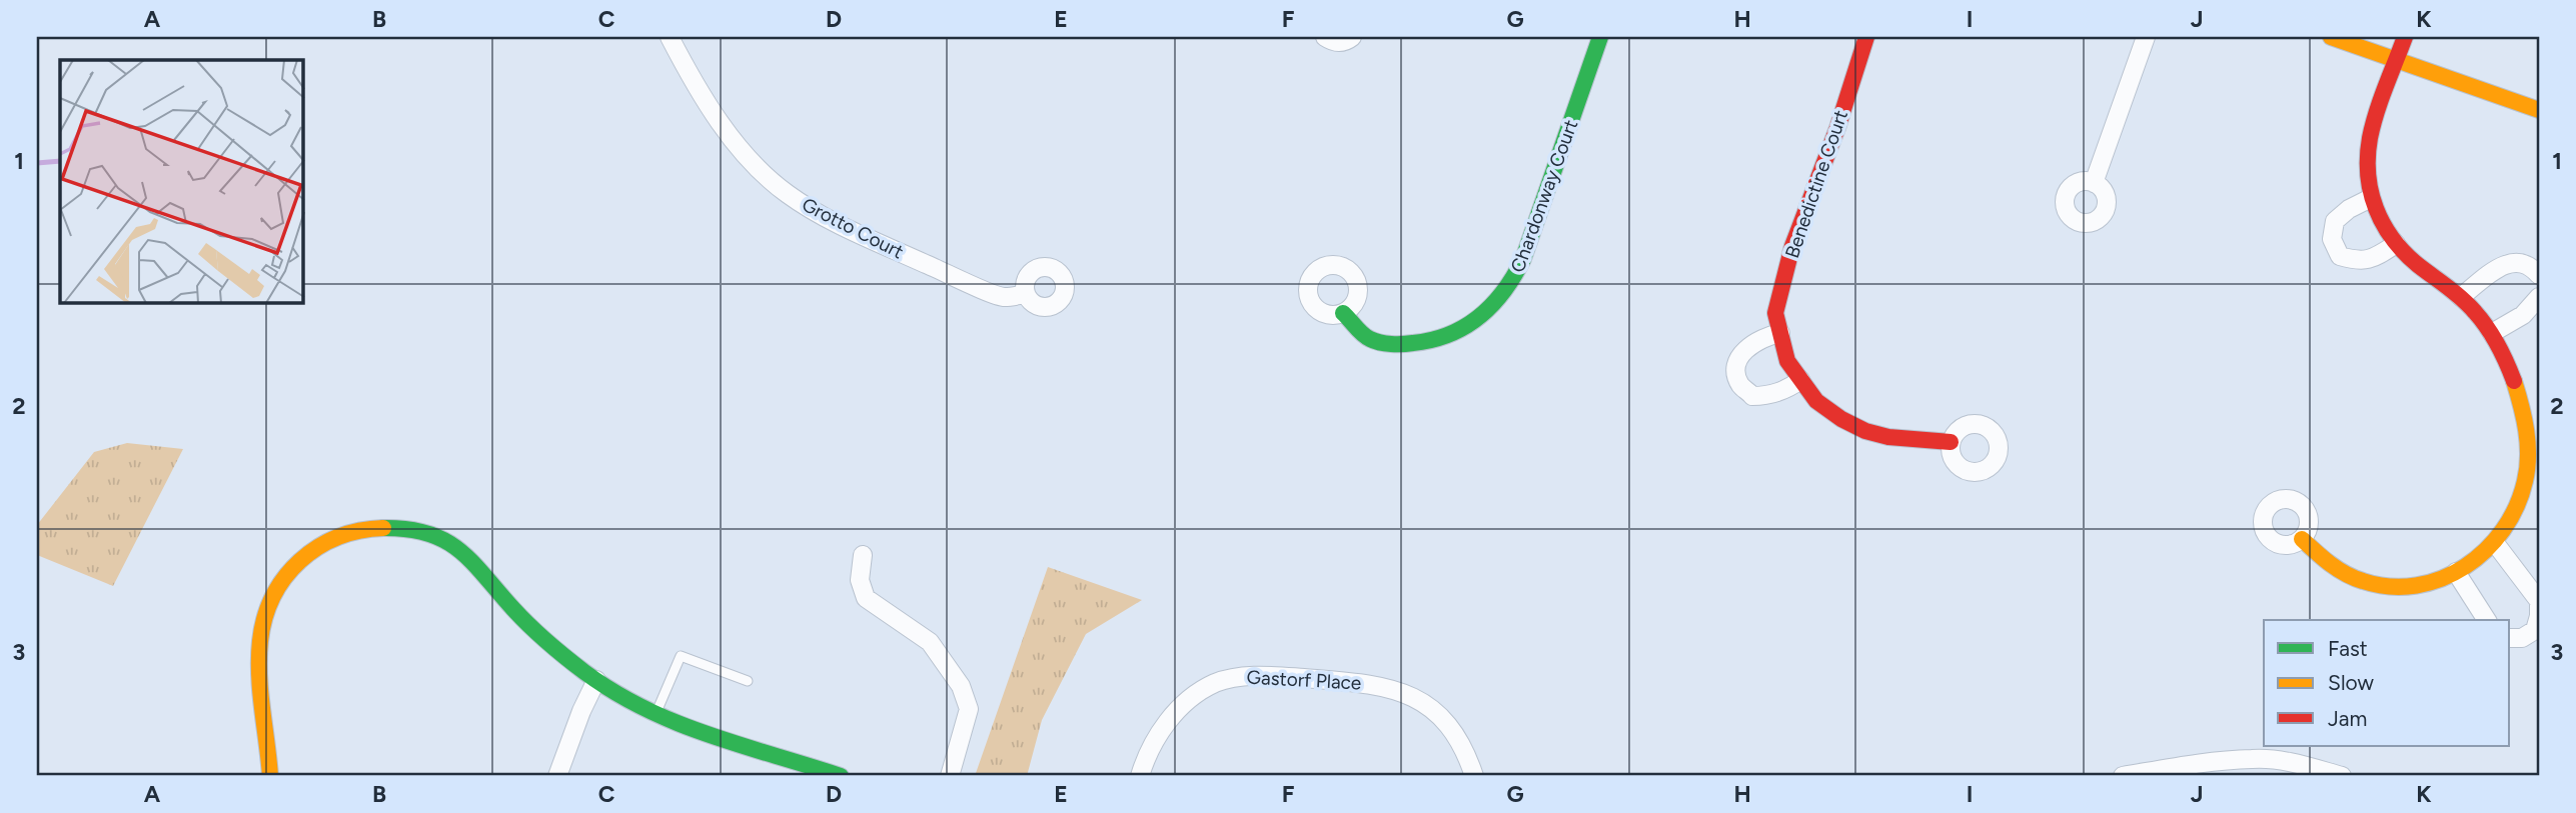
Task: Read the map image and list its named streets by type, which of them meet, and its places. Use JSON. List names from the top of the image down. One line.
{"streets":{"street":["Benedictine Court","Chardonway Court","Grotto Court","Gastorf Place"]},"legend":["Fast","Slow","Jam"],"grid":{"columns":["A","B","C","D","E","F","G","H","I","J","K"],"rows":["1","2","3"]}}
